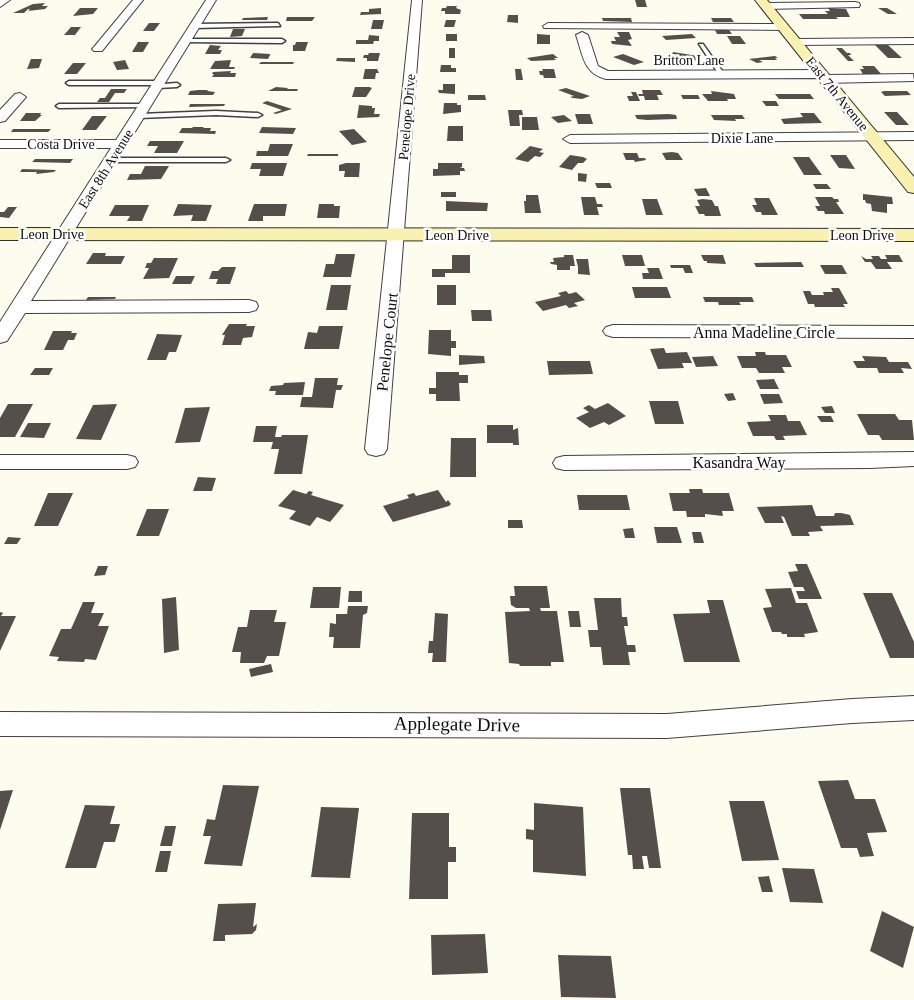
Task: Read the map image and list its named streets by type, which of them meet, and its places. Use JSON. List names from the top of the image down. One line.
{"streets":{"street":["Britton Lane","East 7th Avenue","Penelope Drive","Dixie Lane","Costa Drive","East 8th Avenue","Leon Drive","Anna Madeline Circle","Penelope Court","Kasandra Way","Applegate Drive"]},"crossings":[["Britton Lane","East 7th Avenue"],["East 7th Avenue","Dixie Lane"],["Penelope Drive","Leon Drive"],["Penelope Drive","Penelope Court"],["Costa Drive","East 8th Avenue"],["East 8th Avenue","Leon Drive"],["Leon Drive","Penelope Court"]]}
